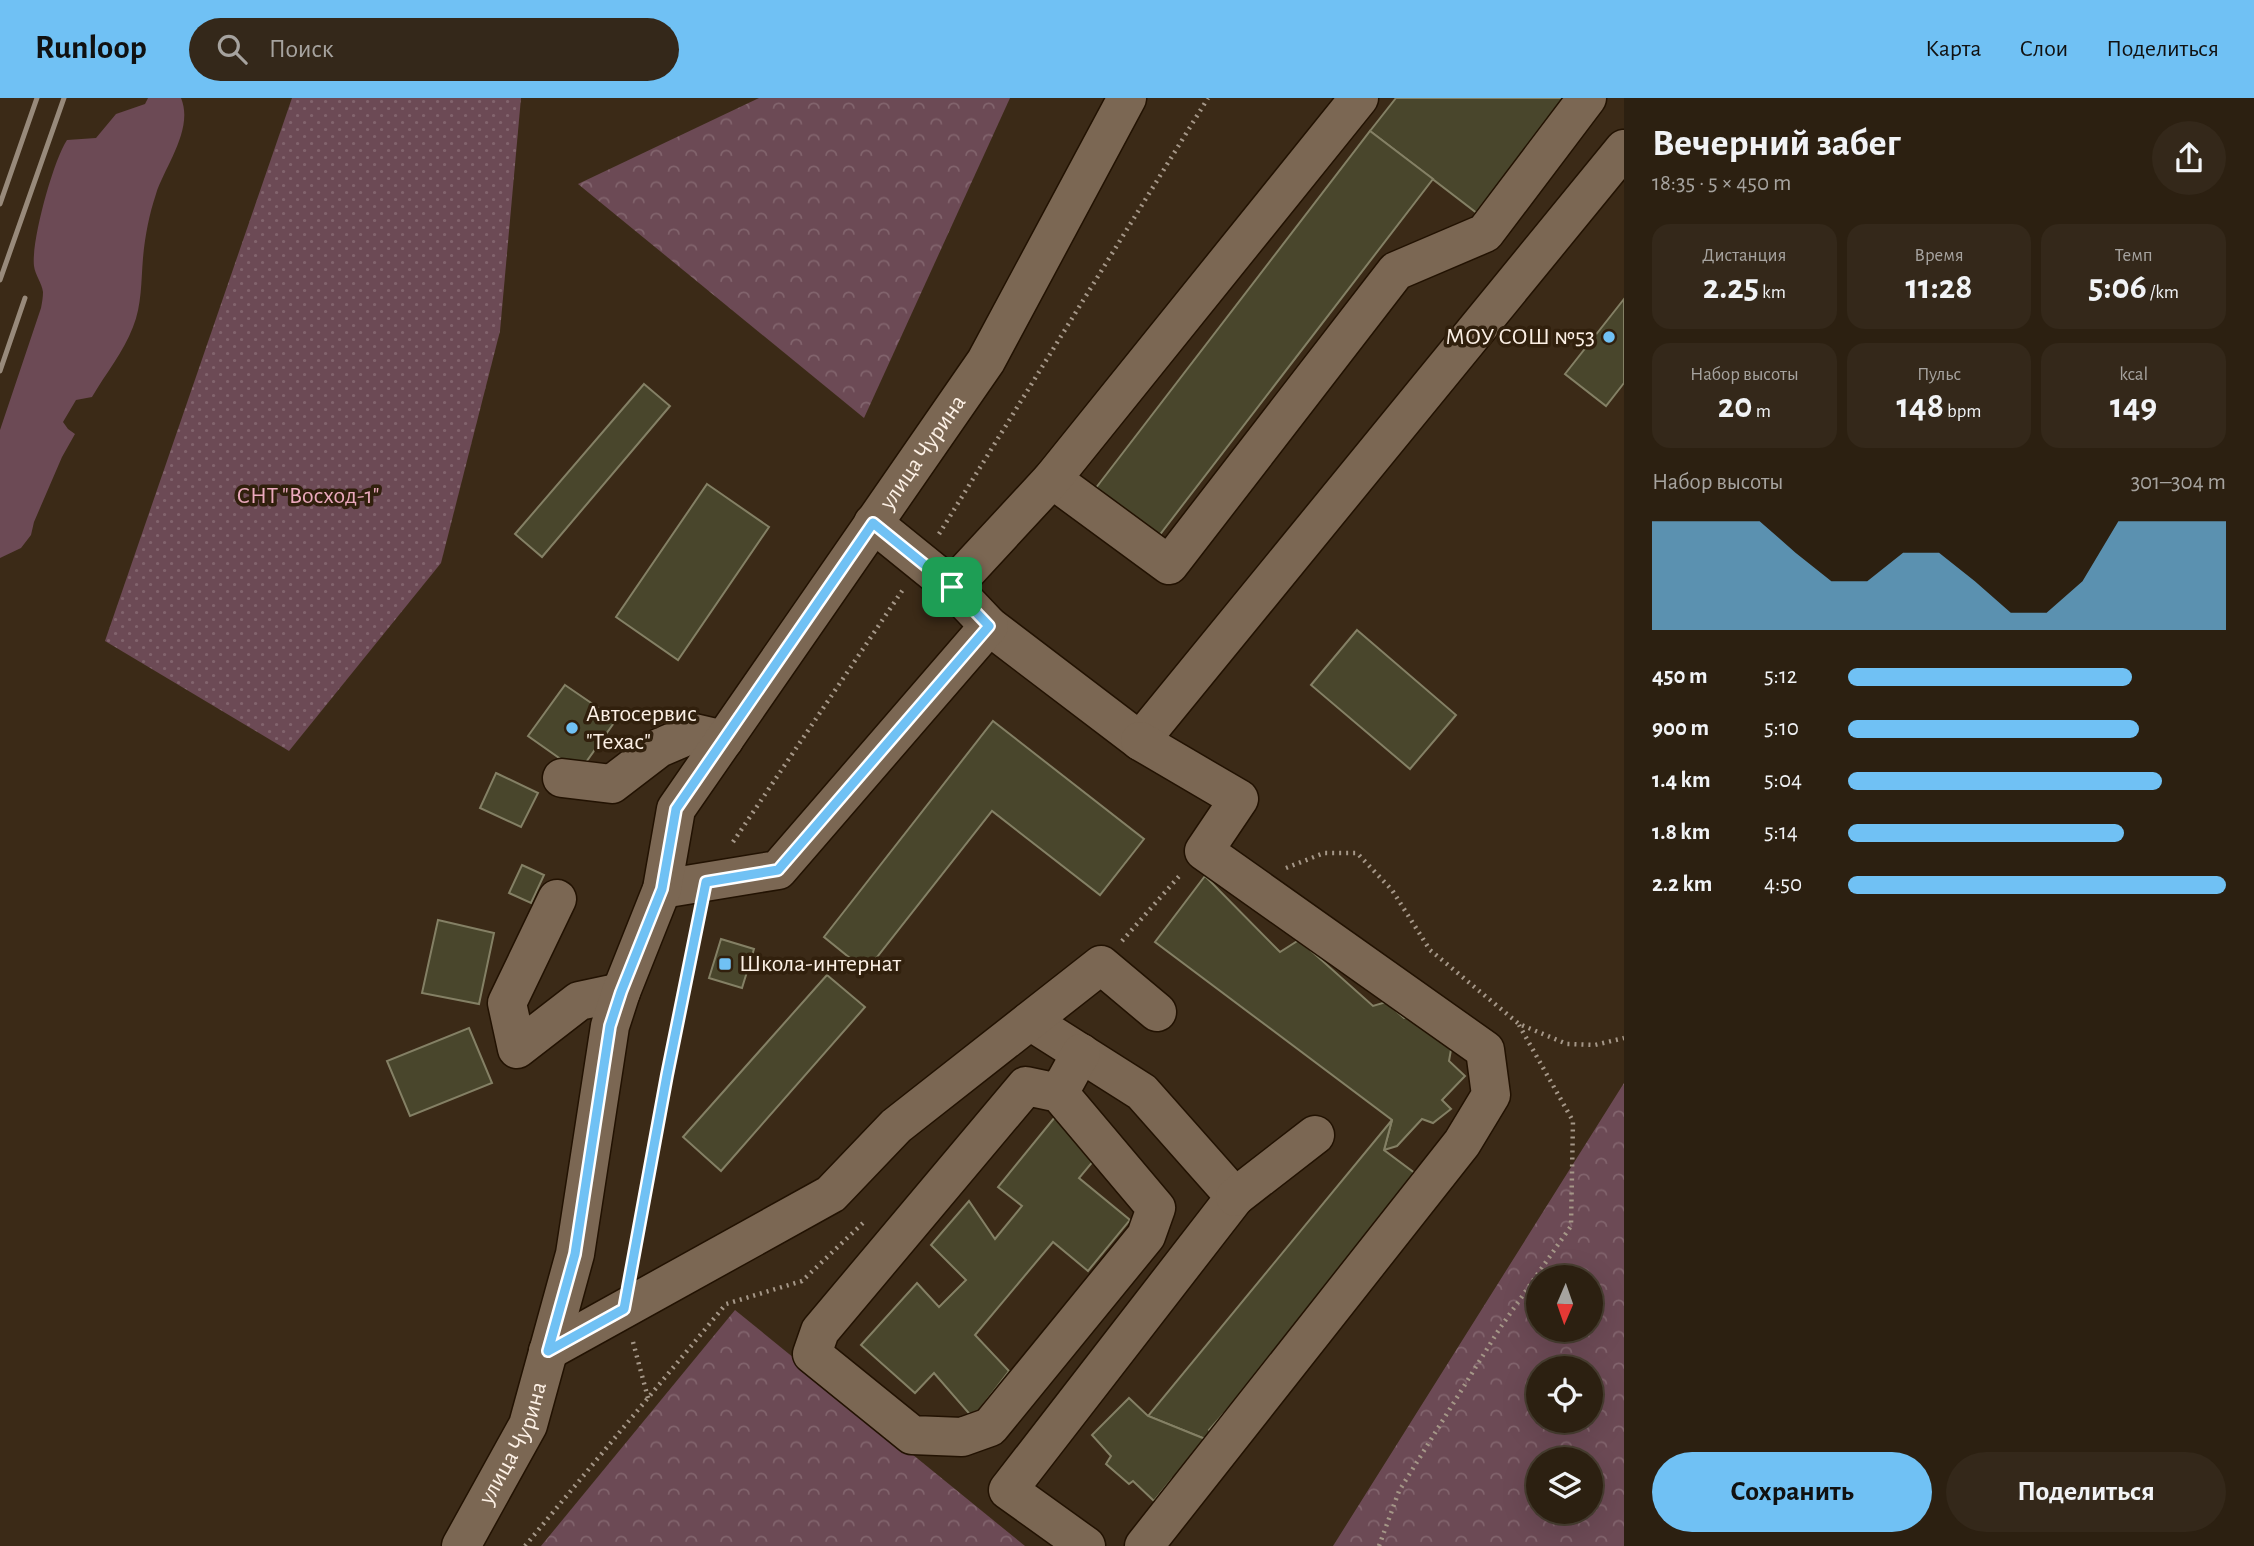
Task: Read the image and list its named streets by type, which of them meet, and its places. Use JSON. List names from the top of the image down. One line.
{"streets":{"street":["улица Чурина"]},"parks":["СНТ \"Восход-1\""],"places":{"other":["МОУ СОШ №53","Автосервис \"Техас\""],"transit":["Школа-интернат"]},"north":"bottom","page":{"header":"Runloop","search":"Поиск","nav":["Карта","Слои","Поделиться"],"heading":["Вечерний забег","18:35 · 5 × 450 m"],"stats":[["Дистанция","2.25 km"],["Время","11:28"],["Темп","5:06 /km"],["Набор высоты","20 m"],["Пульс","148 bpm"],["kcal","149"]],"chart":["Набор высоты","301–304 m"],"list":[{"name":"450 m","note":"5:12"},{"name":"900 m","note":"5:10"},{"name":"1.4 km","note":"5:04"},{"name":"1.8 km","note":"5:14"},{"name":"2.2 km","note":"4:50"}],"buttons":["Сохранить","Поделиться"]}}
